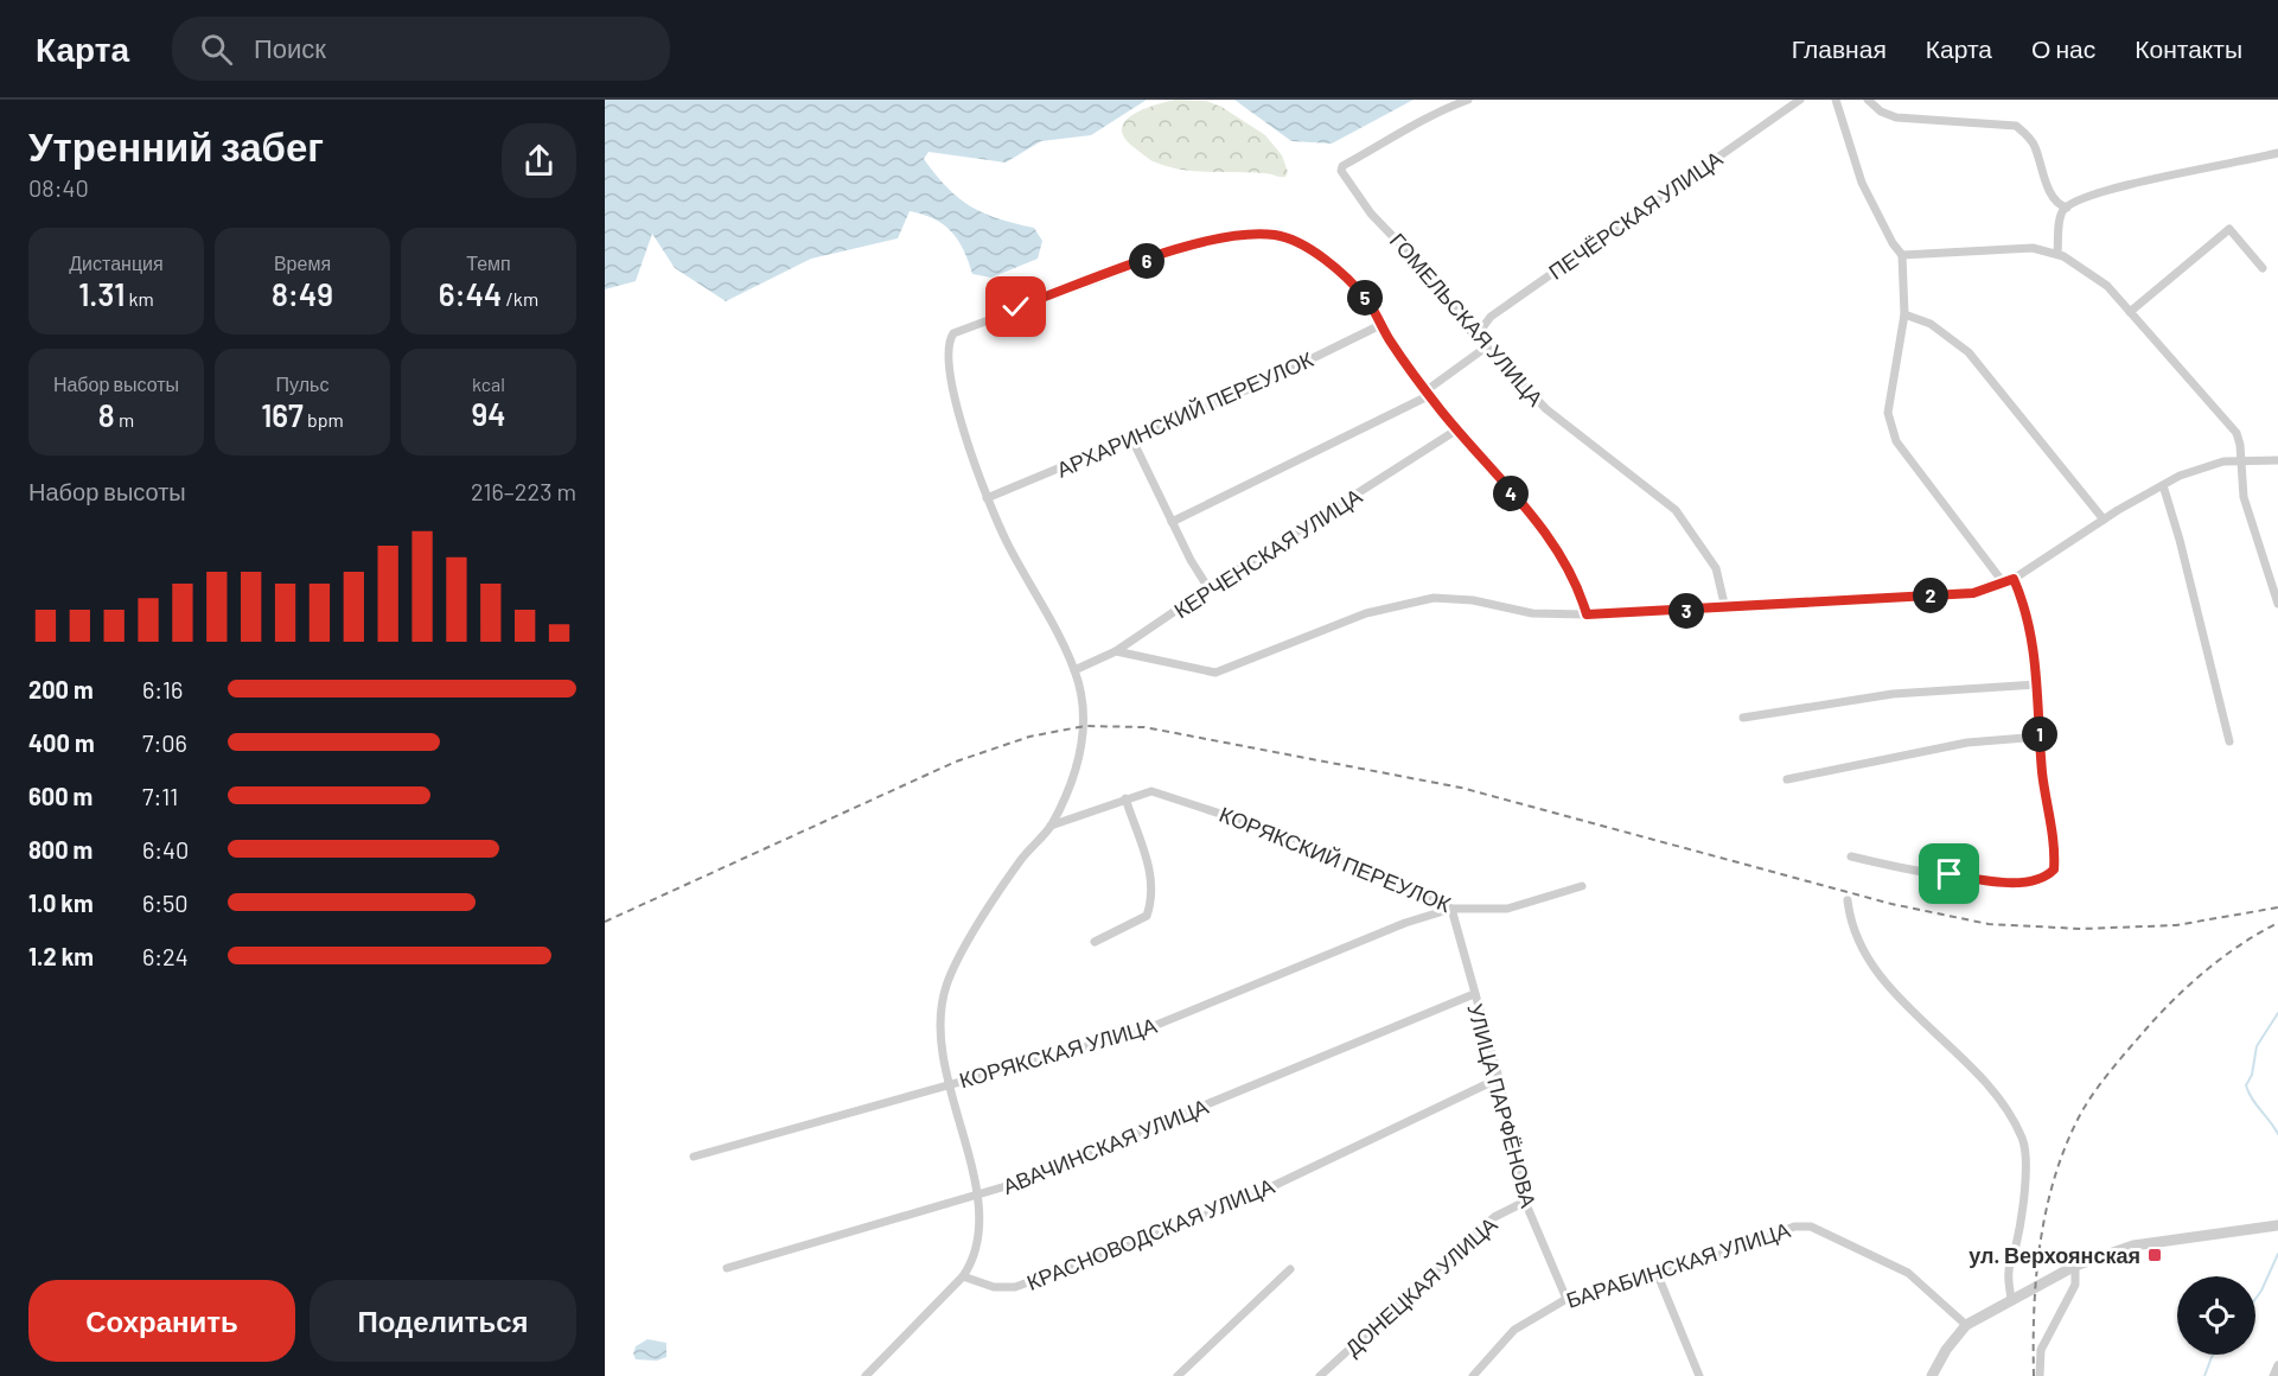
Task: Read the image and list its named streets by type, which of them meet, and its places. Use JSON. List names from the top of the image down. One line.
{"streets":{"street":["ПЕЧЁРСКАЯ УЛИЦА","ГОМЕЛЬСКАЯ УЛИЦА","АРХАРИНСКИЙ ПЕРЕУЛОК","КЕРЧЕНСКАЯ УЛИЦА","КОРЯКСКИЙ ПЕРЕУЛОК","КОРЯКСКАЯ УЛИЦА","УЛИЦА ПАРФЁНОВА","АВАЧИНСКАЯ УЛИЦА","КРАСНОВОДСКАЯ УЛИЦА","БАРАБИНСКАЯ УЛИЦА","ДОНЕЦКАЯ УЛИЦА"]},"crossings":[["ПЕЧЁРСКАЯ УЛИЦА","ГОМЕЛЬСКАЯ УЛИЦА"],["КОРЯКСКИЙ ПЕРЕУЛОК","КОРЯКСКАЯ УЛИЦА"],["КОРЯКСКИЙ ПЕРЕУЛОК","УЛИЦА ПАРФЁНОВА"],["КОРЯКСКАЯ УЛИЦА","УЛИЦА ПАРФЁНОВА"],["УЛИЦА ПАРФЁНОВА","АВАЧИНСКАЯ УЛИЦА"],["УЛИЦА ПАРФЁНОВА","КРАСНОВОДСКАЯ УЛИЦА"],["УЛИЦА ПАРФЁНОВА","БАРАБИНСКАЯ УЛИЦА"],["УЛИЦА ПАРФЁНОВА","ДОНЕЦКАЯ УЛИЦА"]],"places":{"transit":["ул. Верхоянская"]},"page":{"header":"Карта","search":"Поиск","nav":["Главная","Карта","О нас","Контакты"],"heading":["Утренний забег","08:40"],"stats":[["Дистанция","1.31 km"],["Время","8:49"],["Темп","6:44 /km"],["Набор высоты","8 m"],["Пульс","167 bpm"],["kcal","94"]],"pins":["6","5","4","2","3","1"],"chart":["Набор высоты","216–223 m"],"list":[{"name":"200 m","note":"6:16"},{"name":"400 m","note":"7:06"},{"name":"600 m","note":"7:11"},{"name":"800 m","note":"6:40"},{"name":"1.0 km","note":"6:50"},{"name":"1.2 km","note":"6:24"}],"buttons":["Сохранить","Поделиться"]}}
